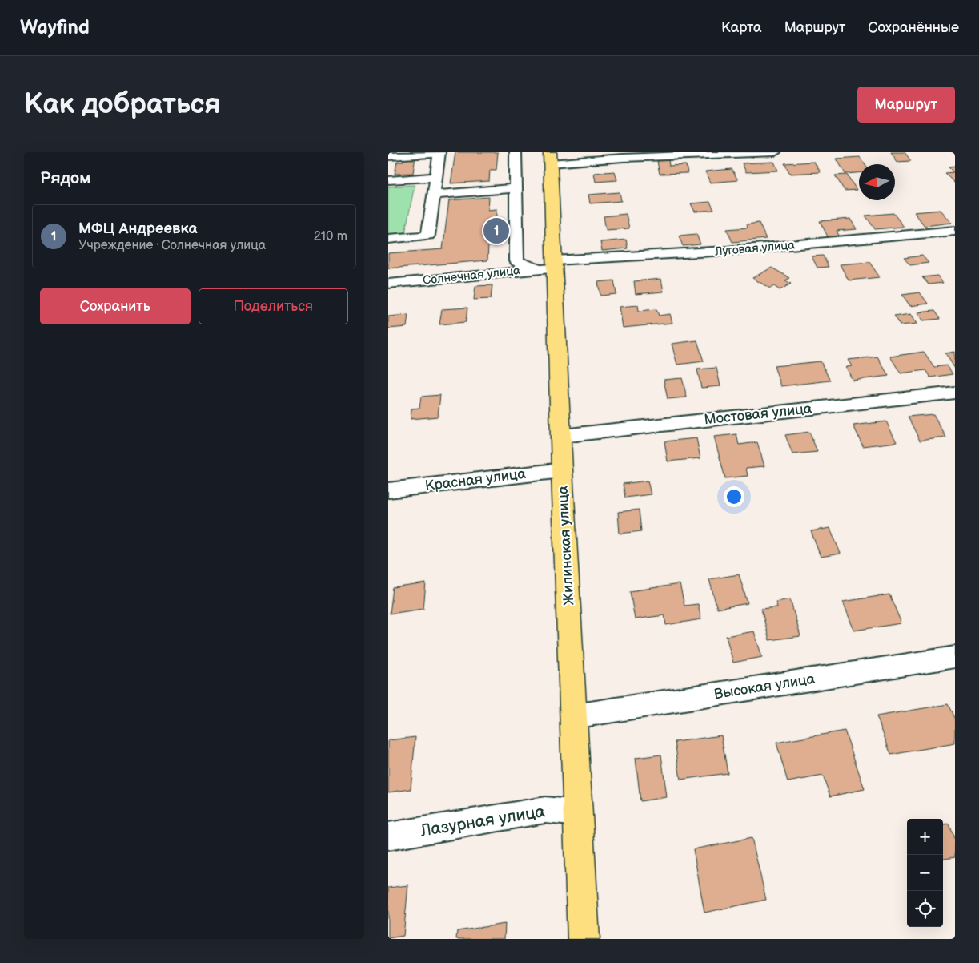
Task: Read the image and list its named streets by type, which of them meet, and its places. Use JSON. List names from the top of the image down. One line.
{"streets":{"main road":["Жилинская улица"],"street":["Луговая улица","Солнечная улица","Мостовая улица","Красная улица","Высокая улица","Лазурная улица"]},"crossings":[["Луговая улица","Солнечная улица"],["Луговая улица","Жилинская улица"],["Солнечная улица","Жилинская улица"],["Мостовая улица","Жилинская улица"],["Красная улица","Жилинская улица"],["Жилинская улица","Высокая улица"],["Жилинская улица","Лазурная улица"]],"north":"left","page":{"header":"Wayfind","nav":["Карта","Маршрут","Сохранённые"],"buttons":["Маршрут",["Сохранить","Поделиться"]],"title":"Как добраться","heading":"Рядом","list":[{"mark":"1","name":"МФЦ Андреевка","note":"Учреждение · Солнечная улица","value":"210 m"}],"pins":"1","map_buttons":["+","−"]}}
